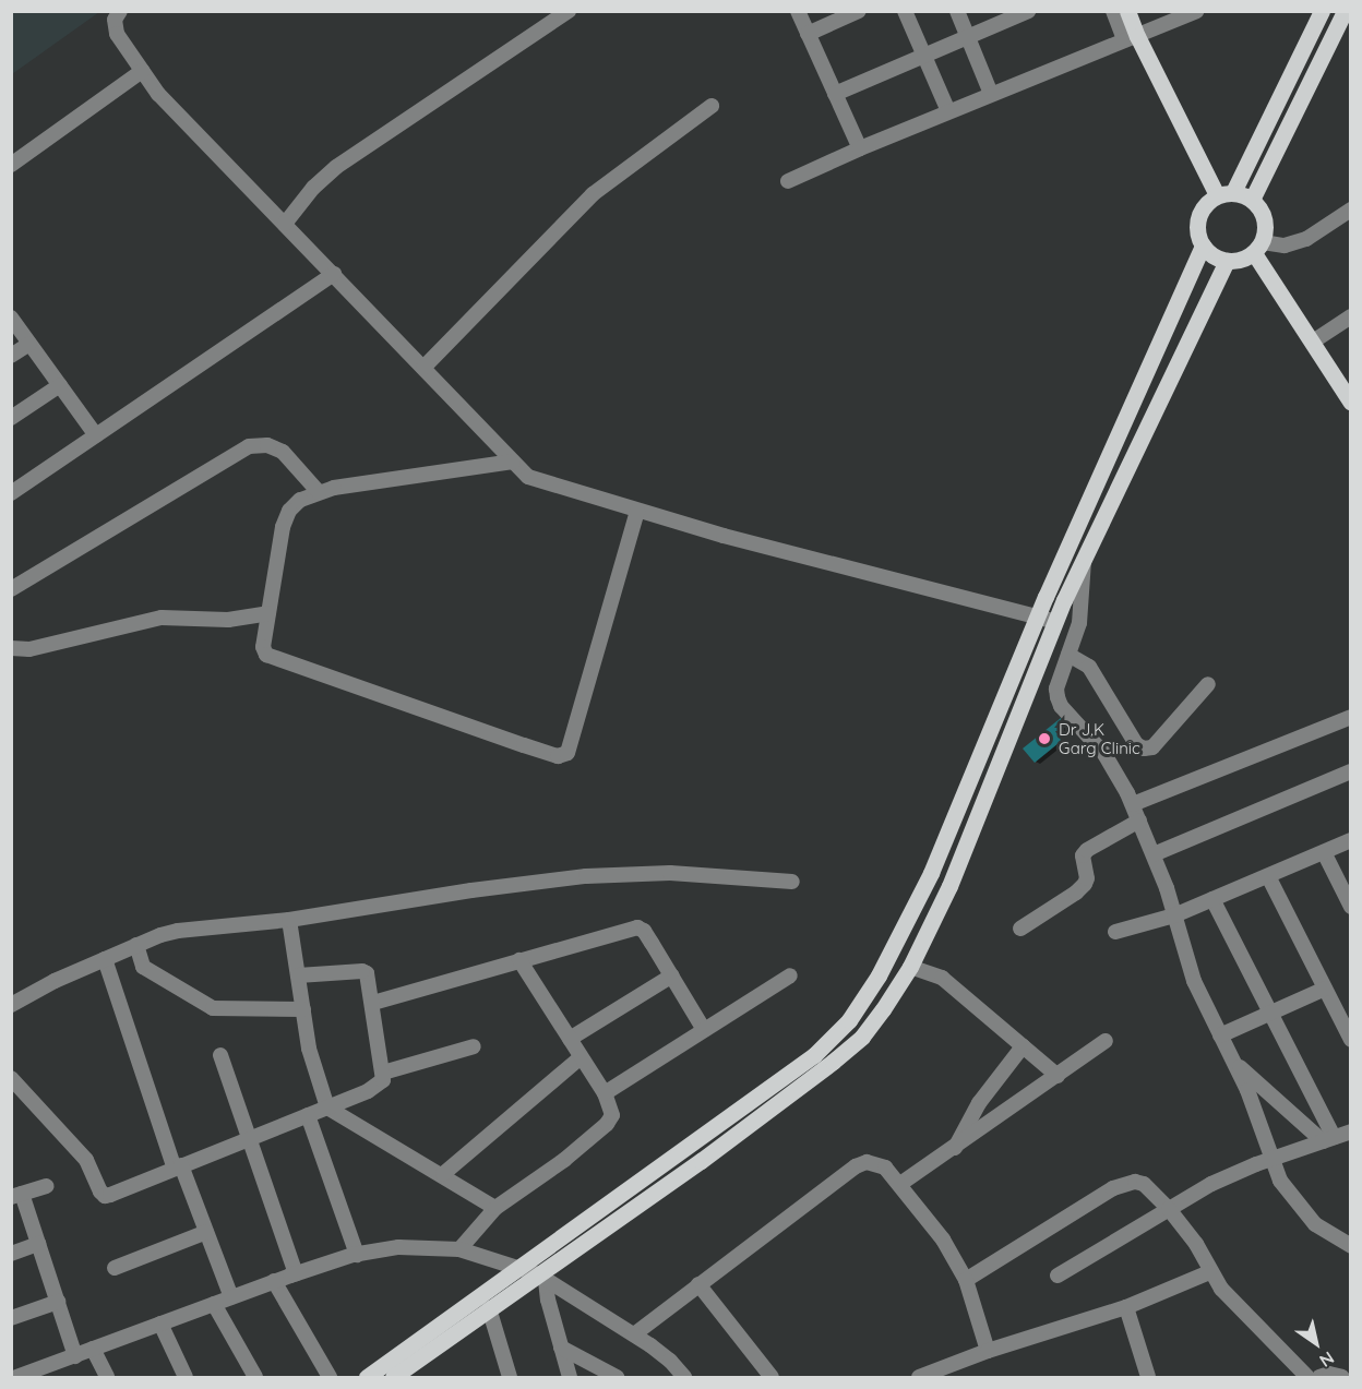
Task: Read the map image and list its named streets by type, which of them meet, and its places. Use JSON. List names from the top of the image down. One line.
{"places":["Dr J.K Garg Clinic"],"north":"bottom right"}
